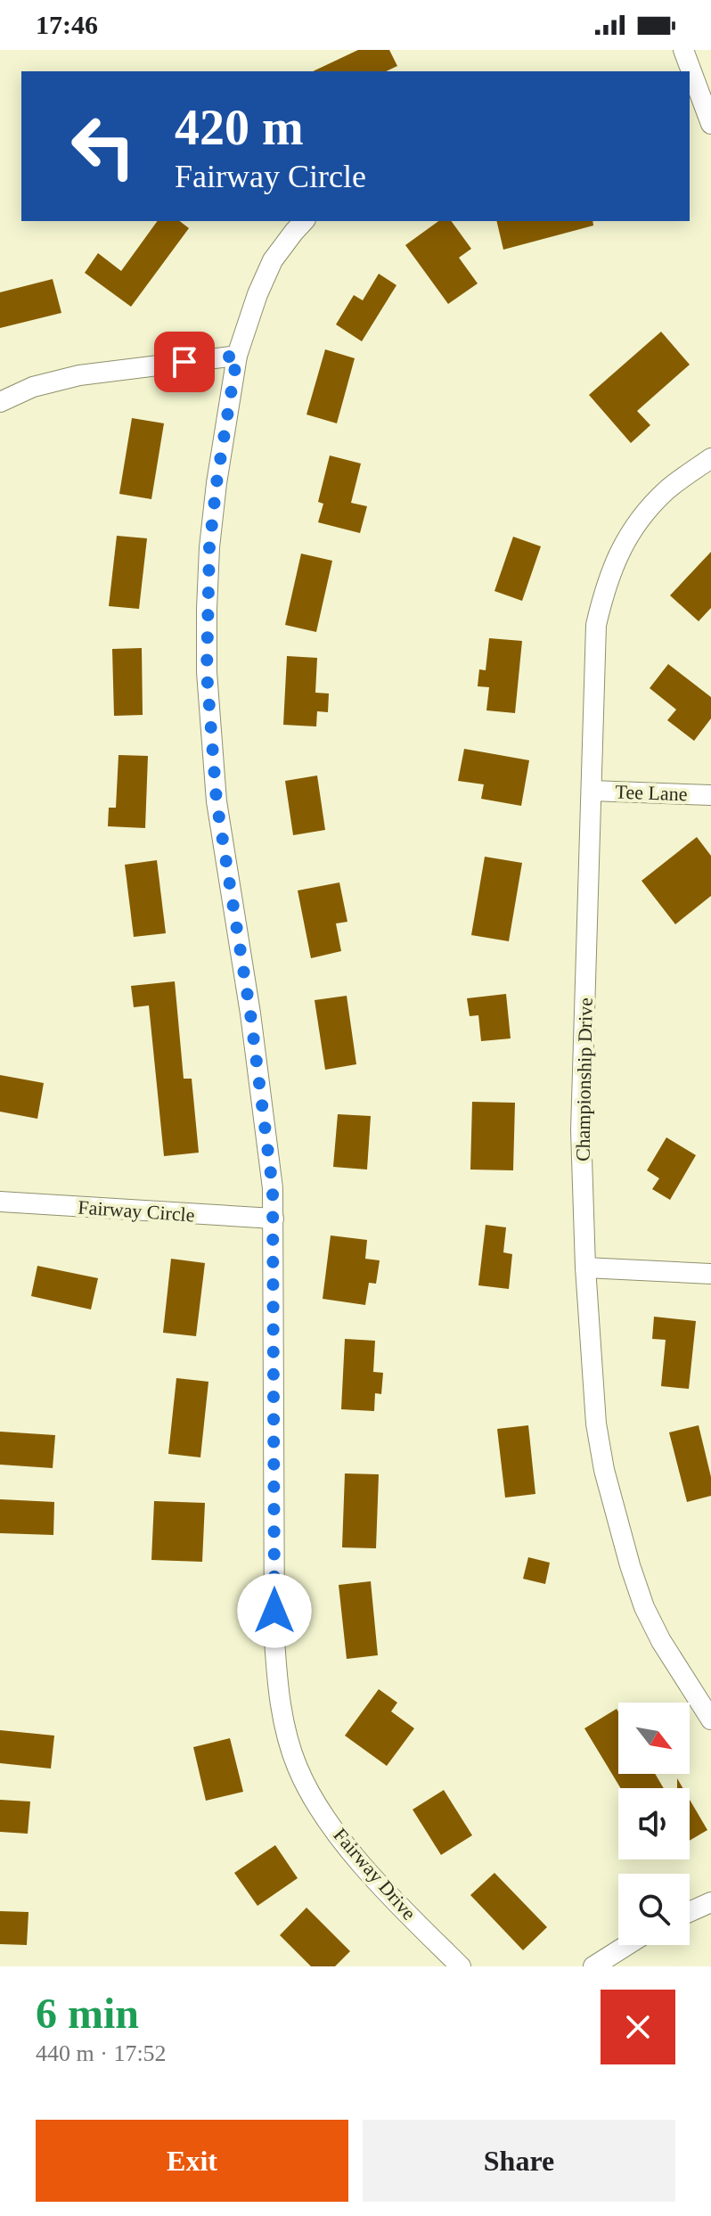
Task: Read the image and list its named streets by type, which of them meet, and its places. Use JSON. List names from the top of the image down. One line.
{"streets":{"street":["Tee Lane","Championship Drive","Fairway Circle","Fairway Drive"]},"crossings":[["Tee Lane","Championship Drive"],["Fairway Circle","Fairway Drive"]],"north":"bottom right","page":{"status":"17:46","turn":["420 m","Fairway Circle"],"heading":["6 min","440 m · 17:52"],"buttons":["Exit","Share"]}}
